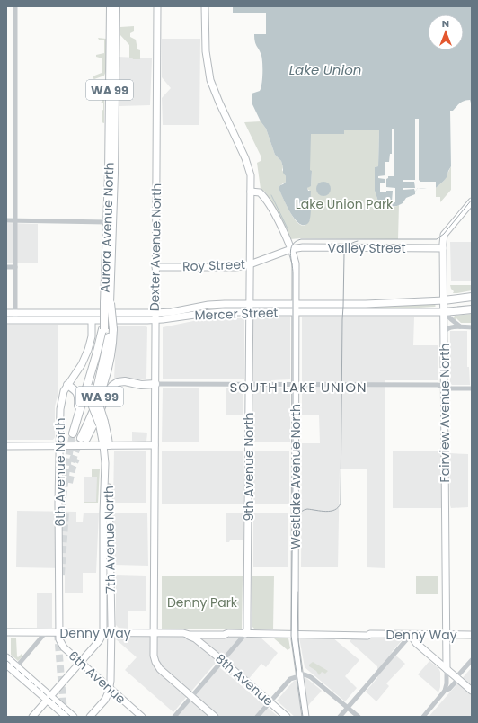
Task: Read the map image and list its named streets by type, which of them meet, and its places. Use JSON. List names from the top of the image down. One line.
{"streets":{"highway":["WA 99","Aurora Avenue North"],"main road":["Dexter Avenue North","Valley Street","Roy Street","Mercer Street","Fairview Avenue North","9th Avenue North","6th Avenue North","Westlake Avenue North","7th Avenue North","Denny Way","6th Avenue","8th Avenue"]},"crossings":[["WA 99","Aurora Avenue North"],["WA 99","Dexter Avenue North"],["Aurora Avenue North","7th Avenue North"],["Dexter Avenue North","Roy Street"],["Dexter Avenue North","Mercer Street"],["Dexter Avenue North","Denny Way"],["Valley Street","Roy Street"],["Valley Street","Fairview Avenue North"],["Valley Street","Westlake Avenue North"],["Roy Street","9th Avenue North"],["Roy Street","Westlake Avenue North"],["Mercer Street","Fairview Avenue North"],["Mercer Street","9th Avenue North"],["Mercer Street","6th Avenue North"],["Mercer Street","Westlake Avenue North"],["Fairview Avenue North","Denny Way"],["9th Avenue North","Westlake Avenue North"],["9th Avenue North","Denny Way"],["6th Avenue North","Denny Way"],["6th Avenue North","6th Avenue"],["Westlake Avenue North","Denny Way"],["7th Avenue North","Denny Way"],["7th Avenue North","6th Avenue"],["Denny Way","6th Avenue"],["Denny Way","8th Avenue"]],"districts":["SOUTH LAKE UNION"],"water":["Lake Union"],"parks":["Lake Union Park","Denny Park"],"north":"top"}
